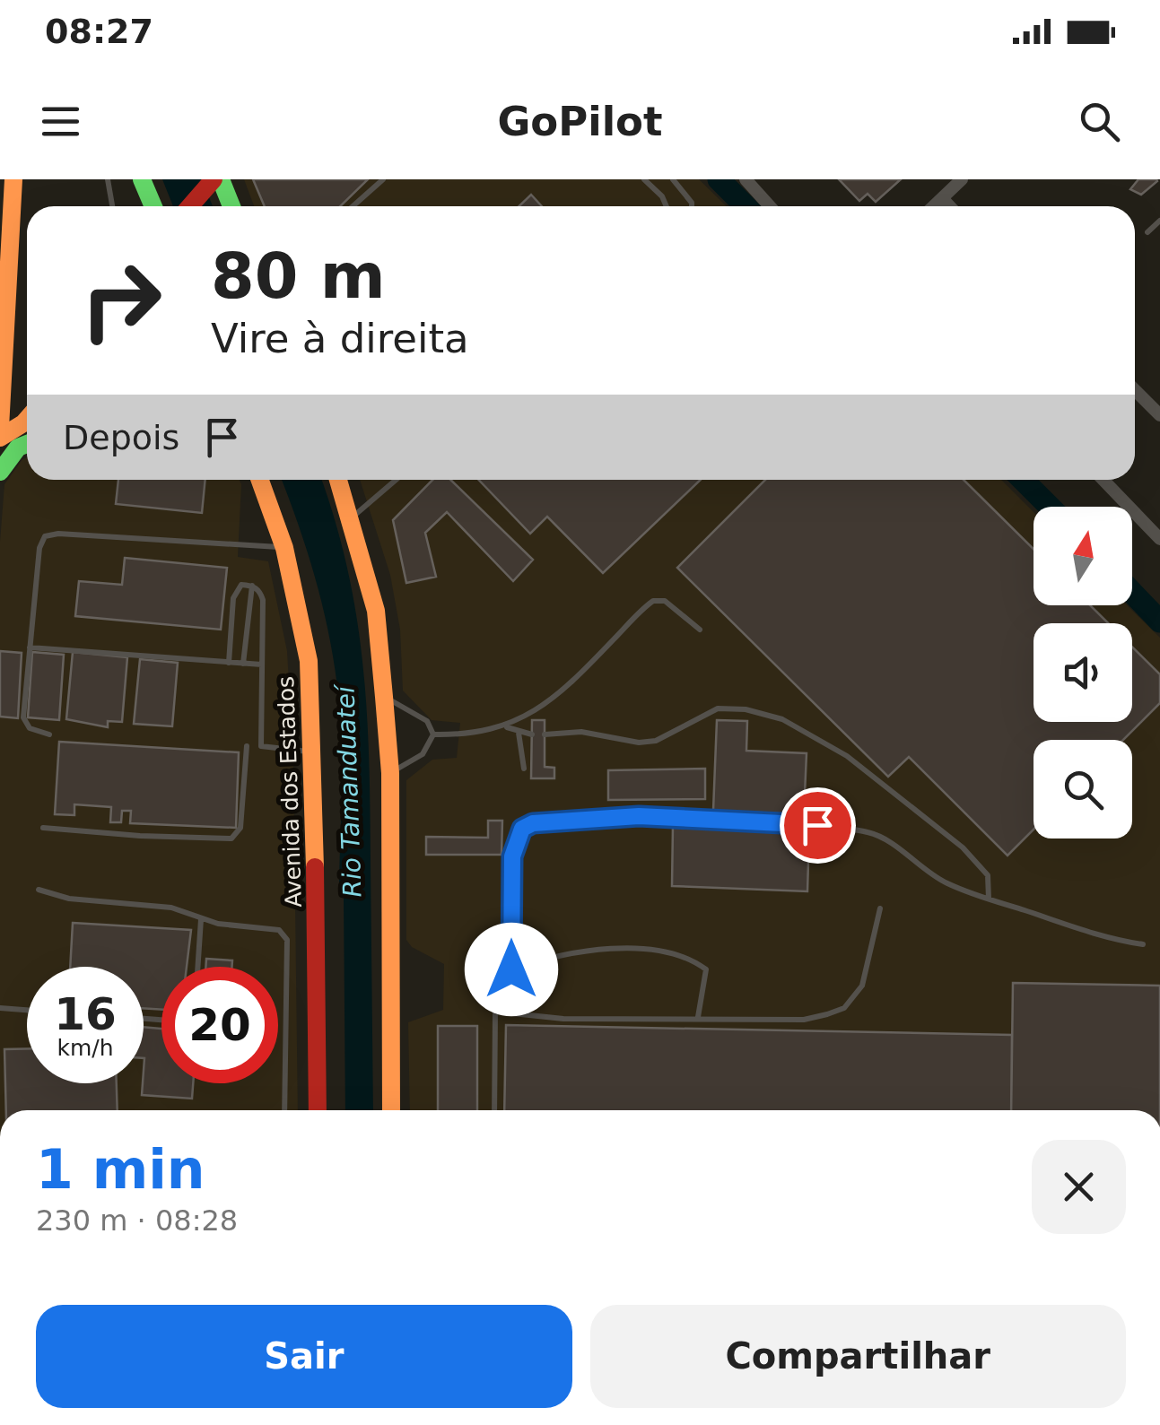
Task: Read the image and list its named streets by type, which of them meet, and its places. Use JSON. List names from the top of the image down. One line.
{"streets":{"main road":["Avenida dos Estados"]},"water":["Rio Tamanduateí"],"north":"top","page":{"status":"08:27","header":"GoPilot","turn":["80 m","Vire à direita"],"then":"Depois","speed":"16 km/h","limit":"20","heading":["1 min","230 m · 08:28"],"buttons":["Sair","Compartilhar"]}}
